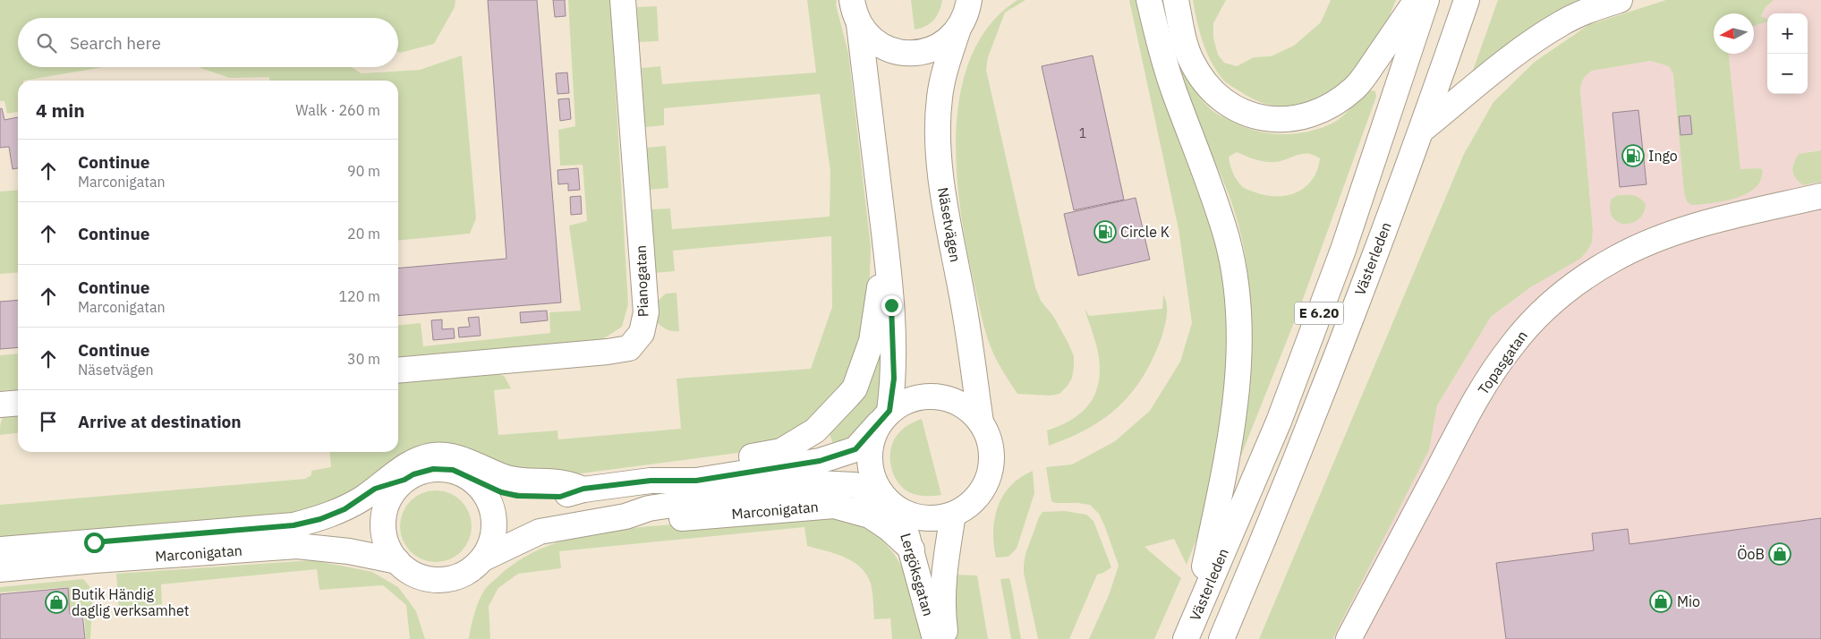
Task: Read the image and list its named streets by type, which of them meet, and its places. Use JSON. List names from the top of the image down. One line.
{"streets":{"main road":["Näsetvägen","Västerleden","Pianogatan","E 6.20","Topasgatan","Marconigatan","Lergöksgatan"]},"crossings":[["Näsetvägen","Marconigatan"],["Näsetvägen","Lergöksgatan"],["Marconigatan","Lergöksgatan"]],"places":{"fuel station":["Ingo","Circle K"],"shop":["ÖoB","Mio","Butik Händig daglig verksamhet"]},"house_numbers":["1"],"north":"left","page":{"map_buttons":["+","−"],"search":"Search here","heading":["4 min","Walk · 260 m"],"list":[["Continue","Marconigatan","90 m"],["Continue","20 m"],["Continue","Marconigatan","120 m"],["Continue","Näsetvägen","30 m"],"Arrive at destination"]}}
